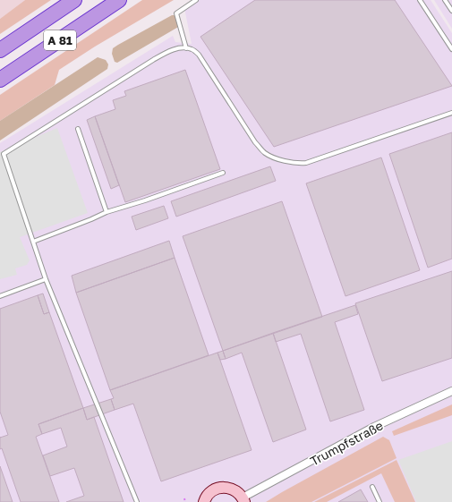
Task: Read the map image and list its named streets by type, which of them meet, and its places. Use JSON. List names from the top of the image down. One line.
{"streets":{"highway":["A 81"],"street":["Trumpfstraße"]}}
